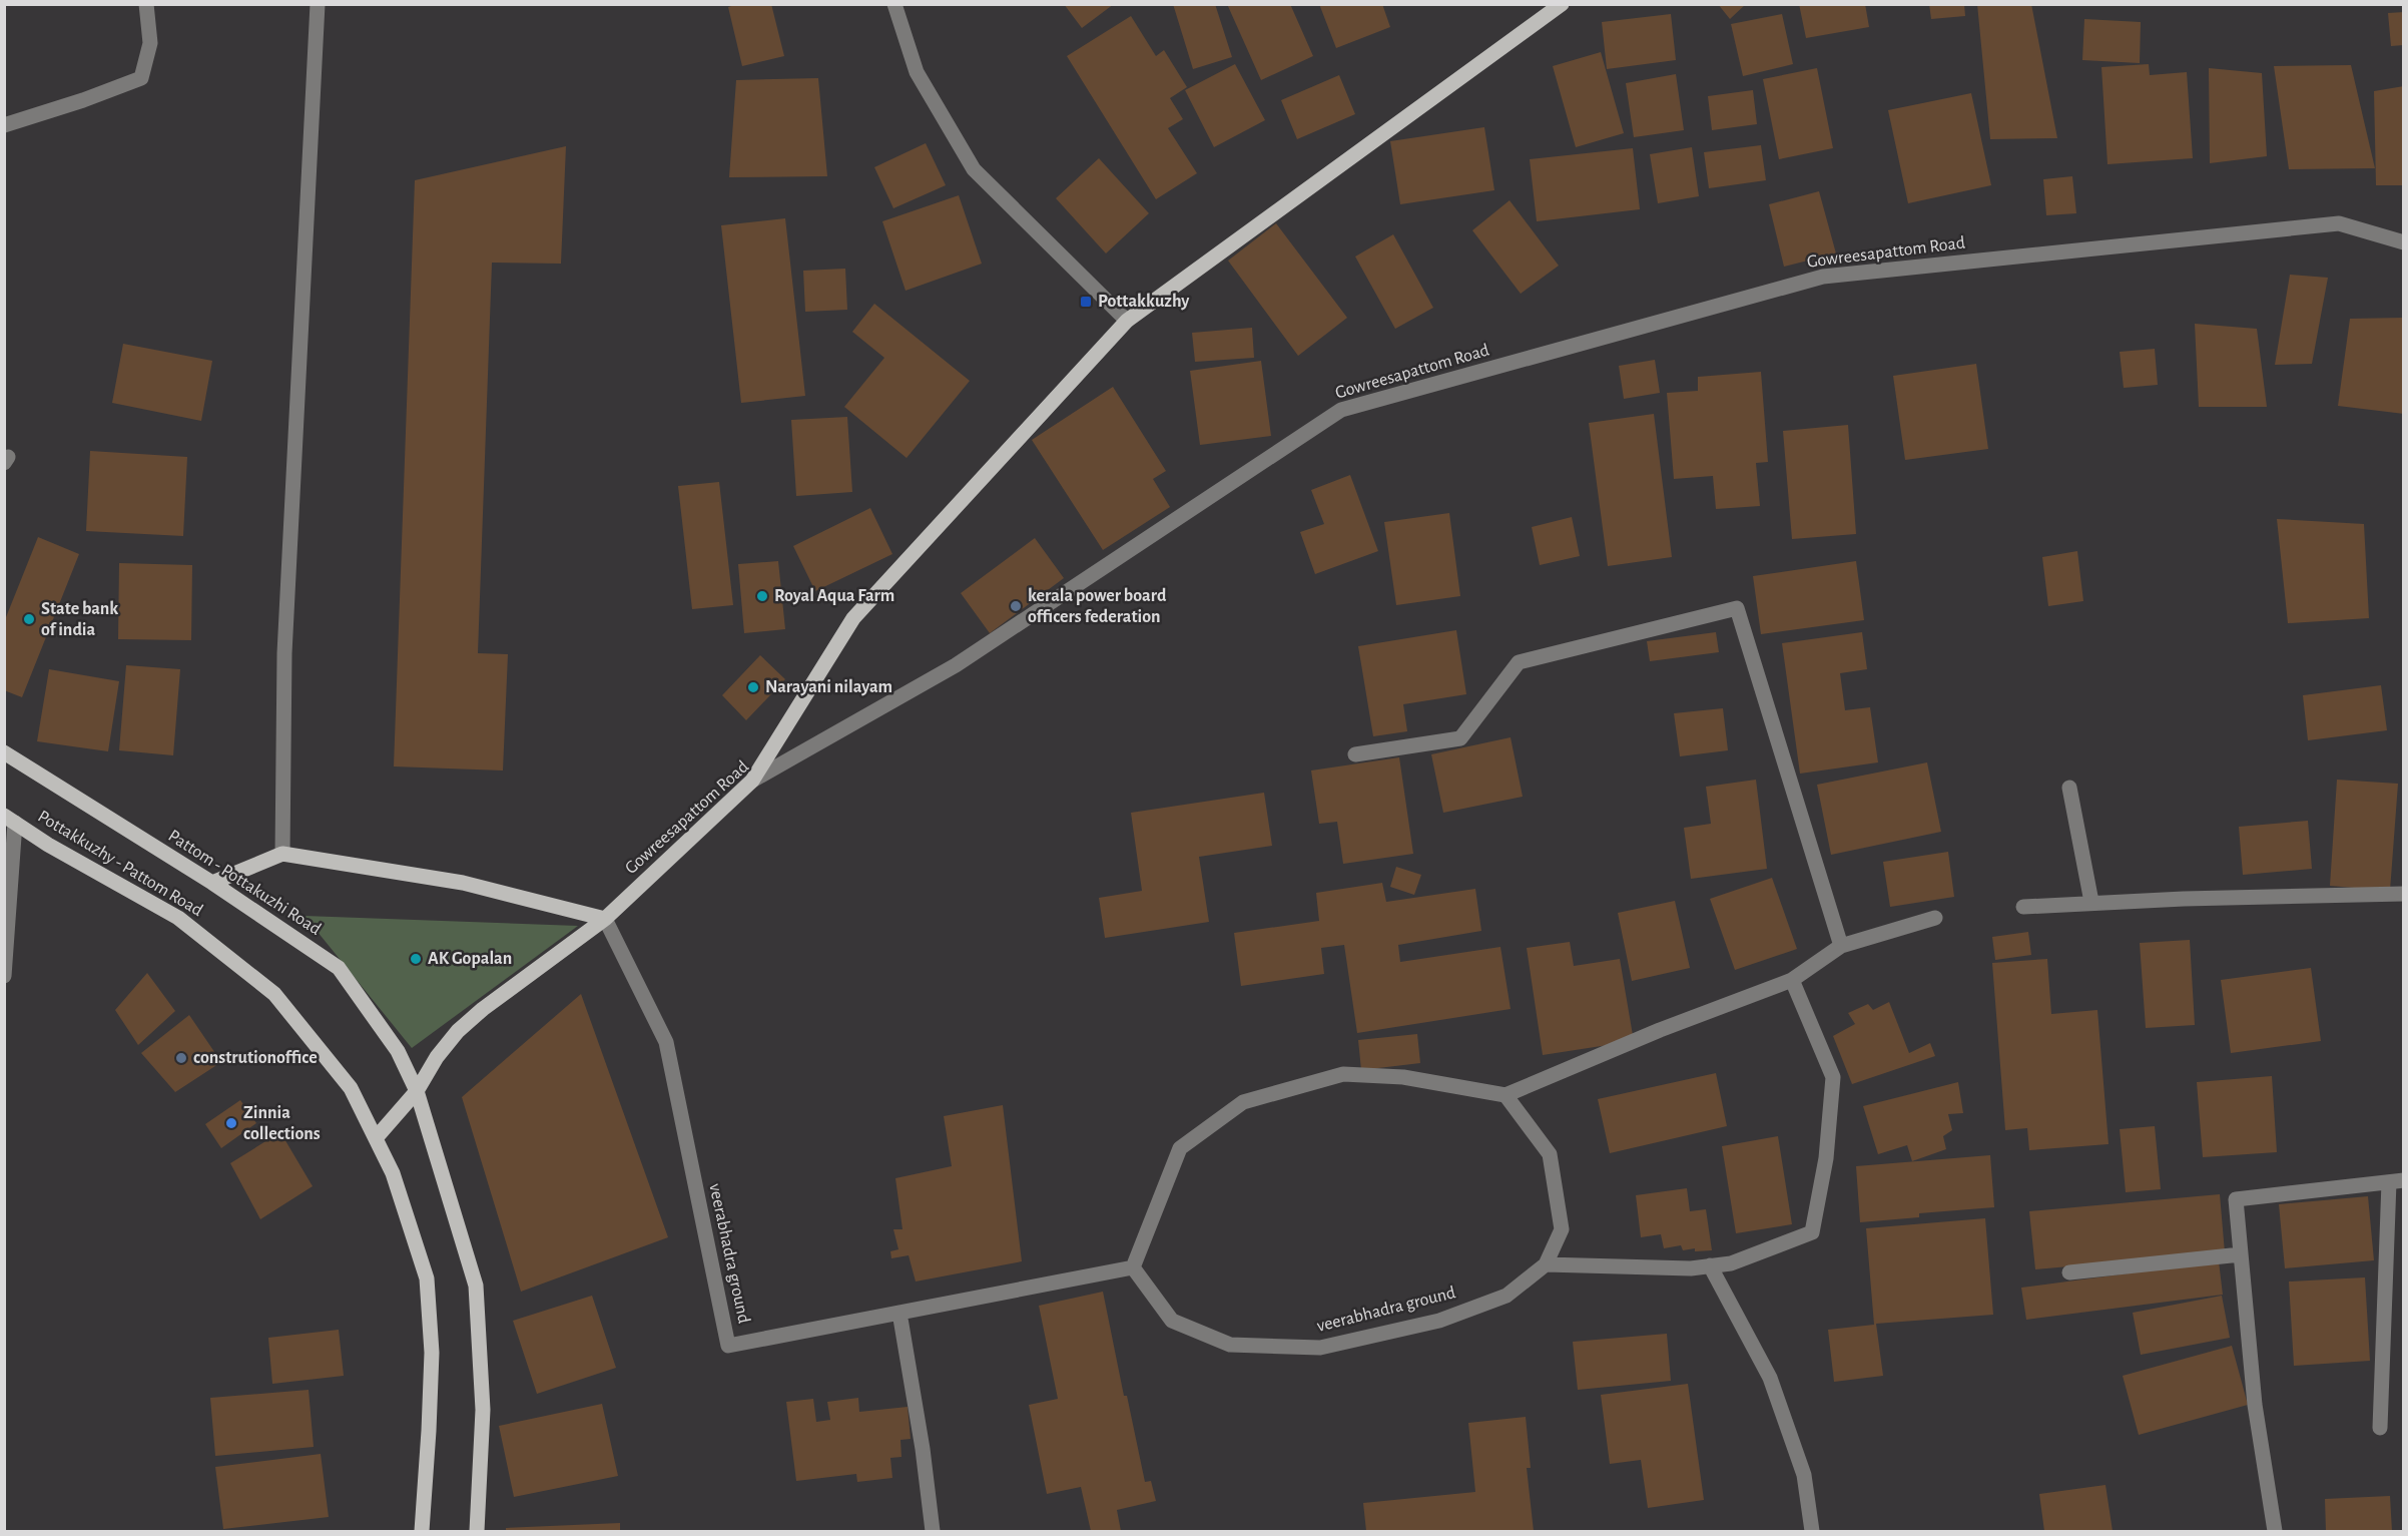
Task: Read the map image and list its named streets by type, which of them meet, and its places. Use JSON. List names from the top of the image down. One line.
{"streets":{"main road":["Gowreesapattom Road","Pottakkuzhy - Pattom Road","Pattom - Pottakuzhi Road"],"street":["veerabhadra ground"]},"crossings":[["Gowreesapattom Road","Pottakkuzhy - Pattom Road"],["Gowreesapattom Road","Pattom - Pottakuzhi Road"],["Gowreesapattom Road","veerabhadra ground"]],"places":{"transit":["Pottakkuzhy"],"other":["Royal Aqua Farm","kerala power board officers federation","State bank of india","Narayani nilayam","AK Gopalan","construtionoffice","Zinnia collections"]}}
